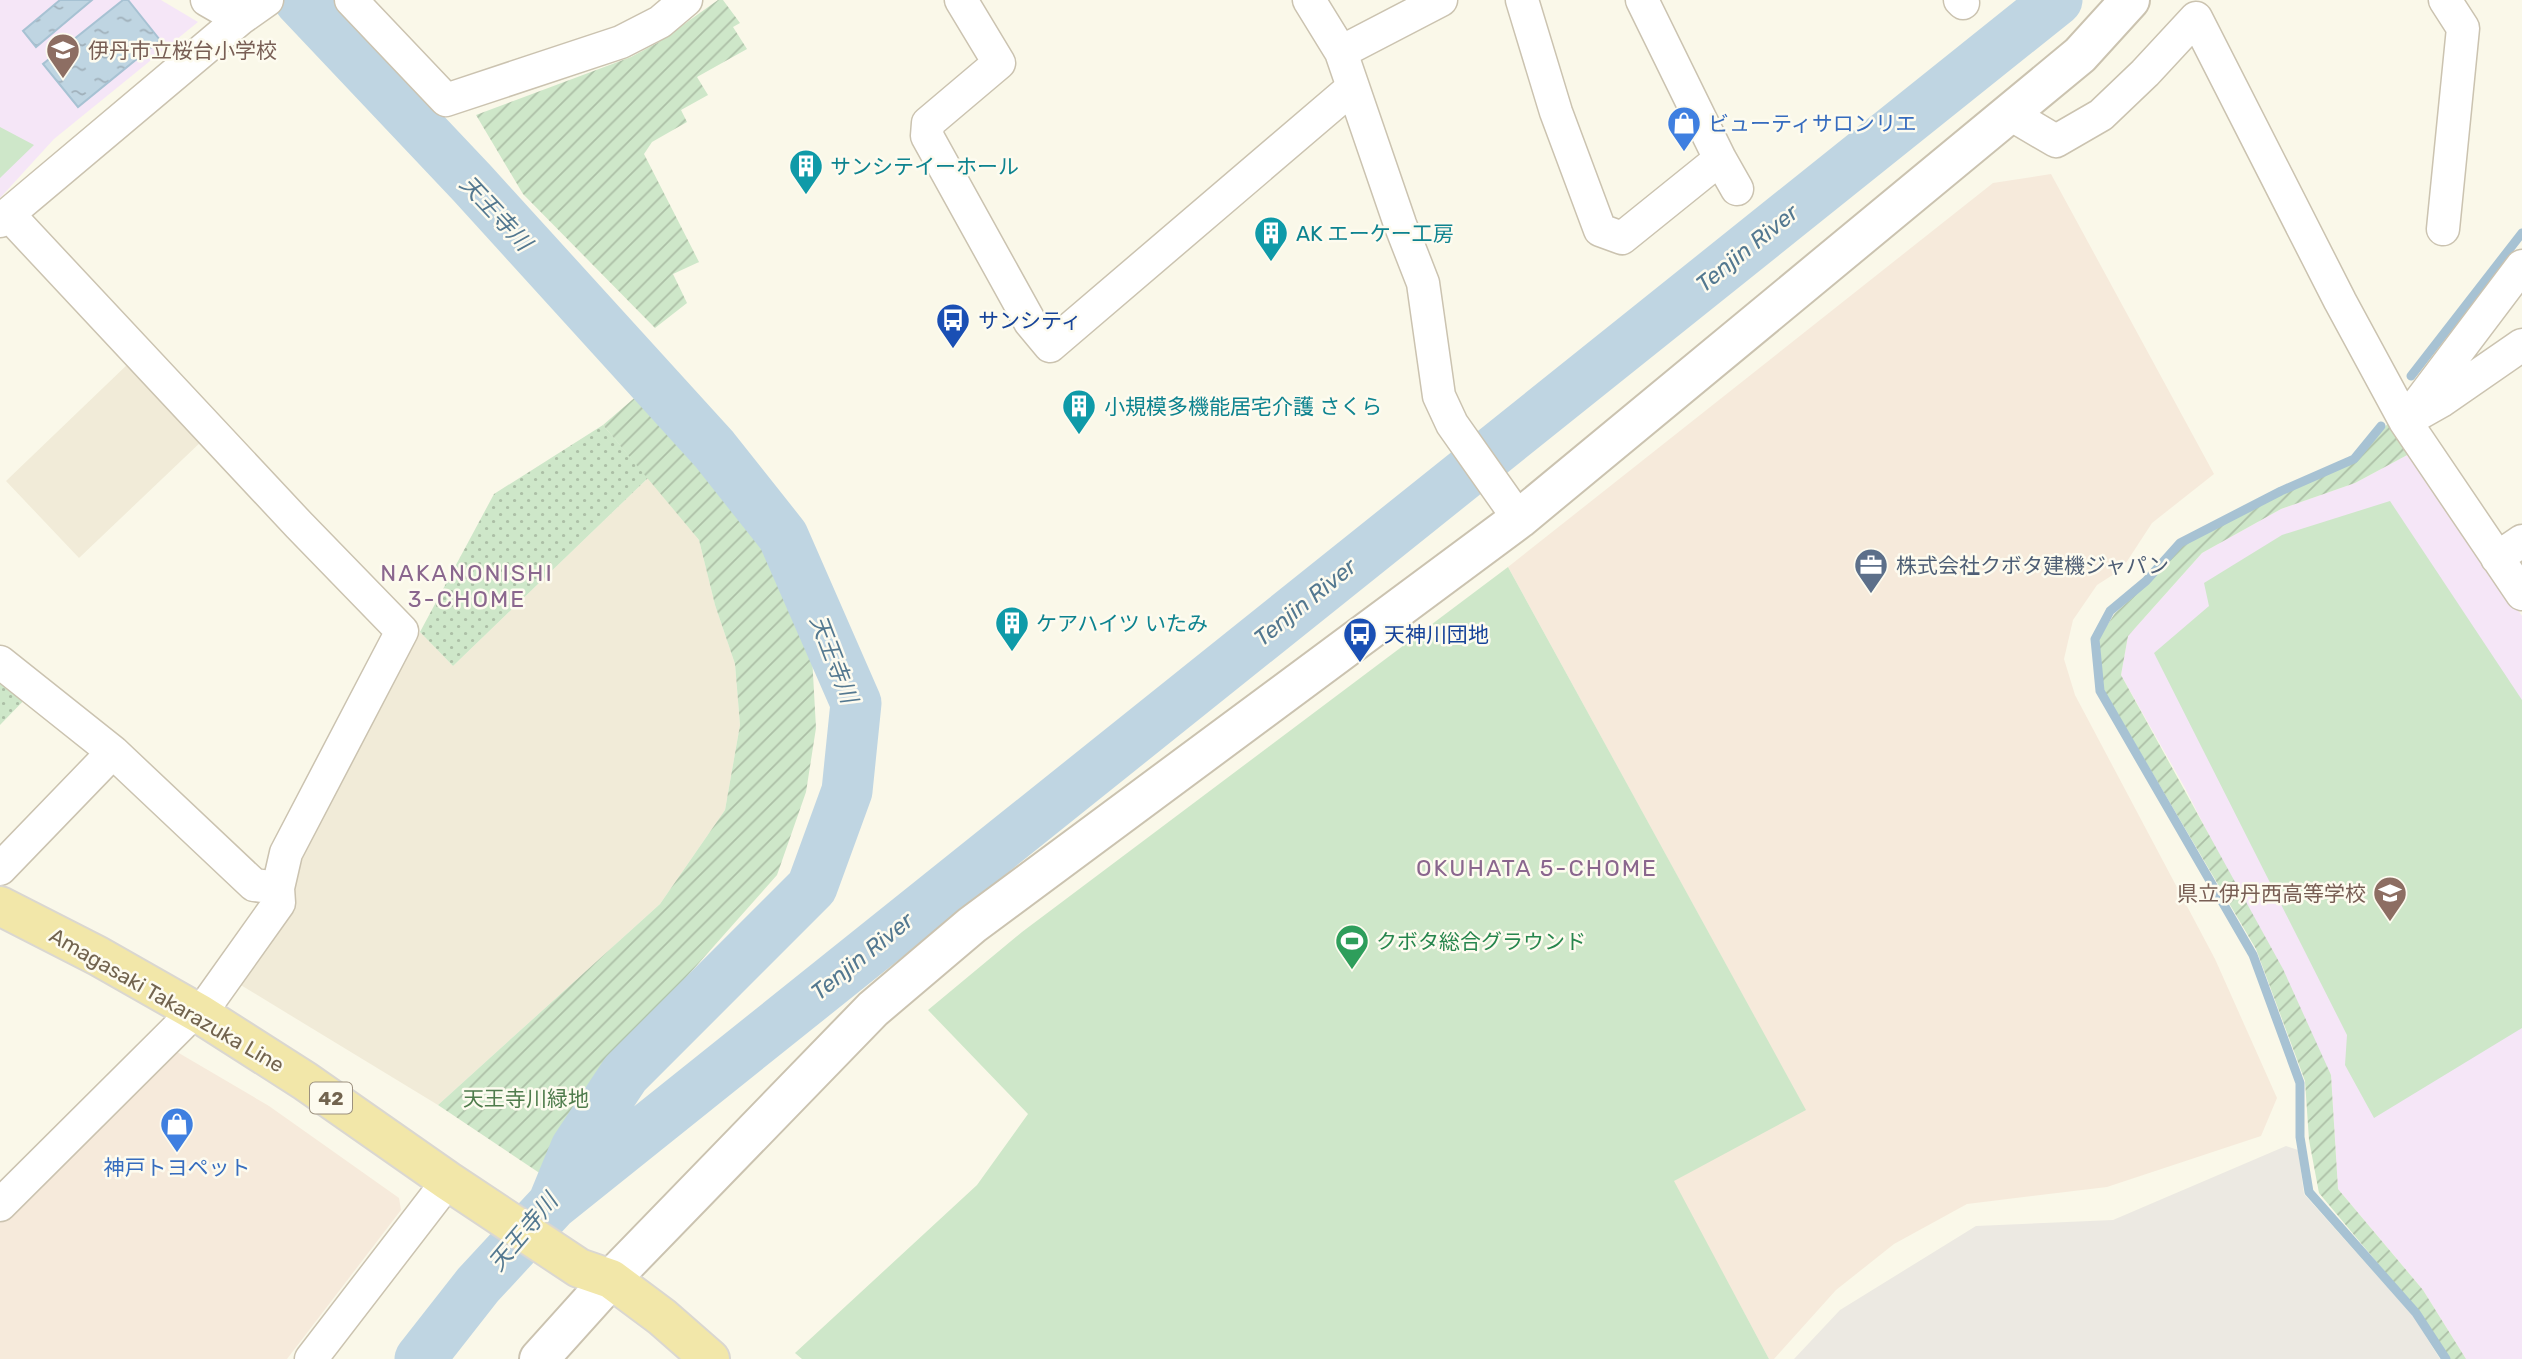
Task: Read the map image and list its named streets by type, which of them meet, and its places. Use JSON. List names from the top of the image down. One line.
{"streets":{"main road":["Amagasaki Takarazuka Line","42"]},"districts":["NAKANONISHI 3-CHOME","OKUHATA 5-CHOME"],"water":["天王寺川","Tenjin River"],"parks":["天王寺川緑地"],"places":{"school or university":["伊丹市立桜台小学校","県立伊丹西高等学校"],"shop":["ビューティサロンリエ","神戸トヨペット"],"building":["サンシテイーホール","AK エーケー工房","小規模多機能居宅介護 さくら","ケアハイツ いたみ"],"bus stop":["サンシティ","天神川団地"],"office":["株式会社クボタ建機ジャパン"],"sports":["クボタ総合グラウンド"]}}
